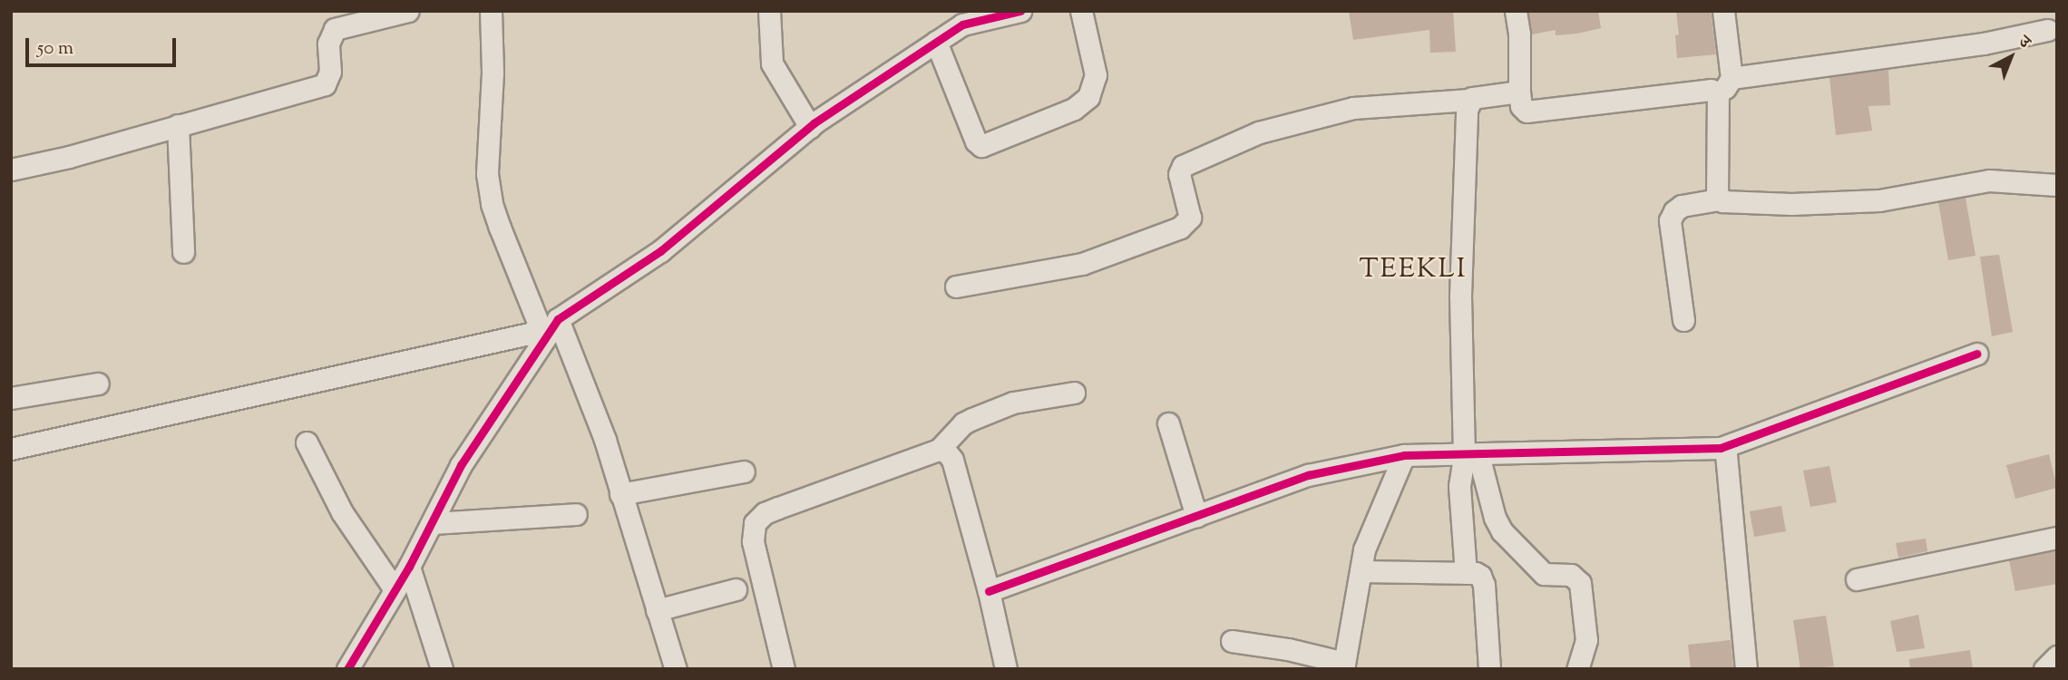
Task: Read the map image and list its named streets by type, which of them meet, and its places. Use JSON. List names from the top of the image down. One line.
{"districts":["TEEKLI"],"scale_bar":"50 m","north":"top right"}
